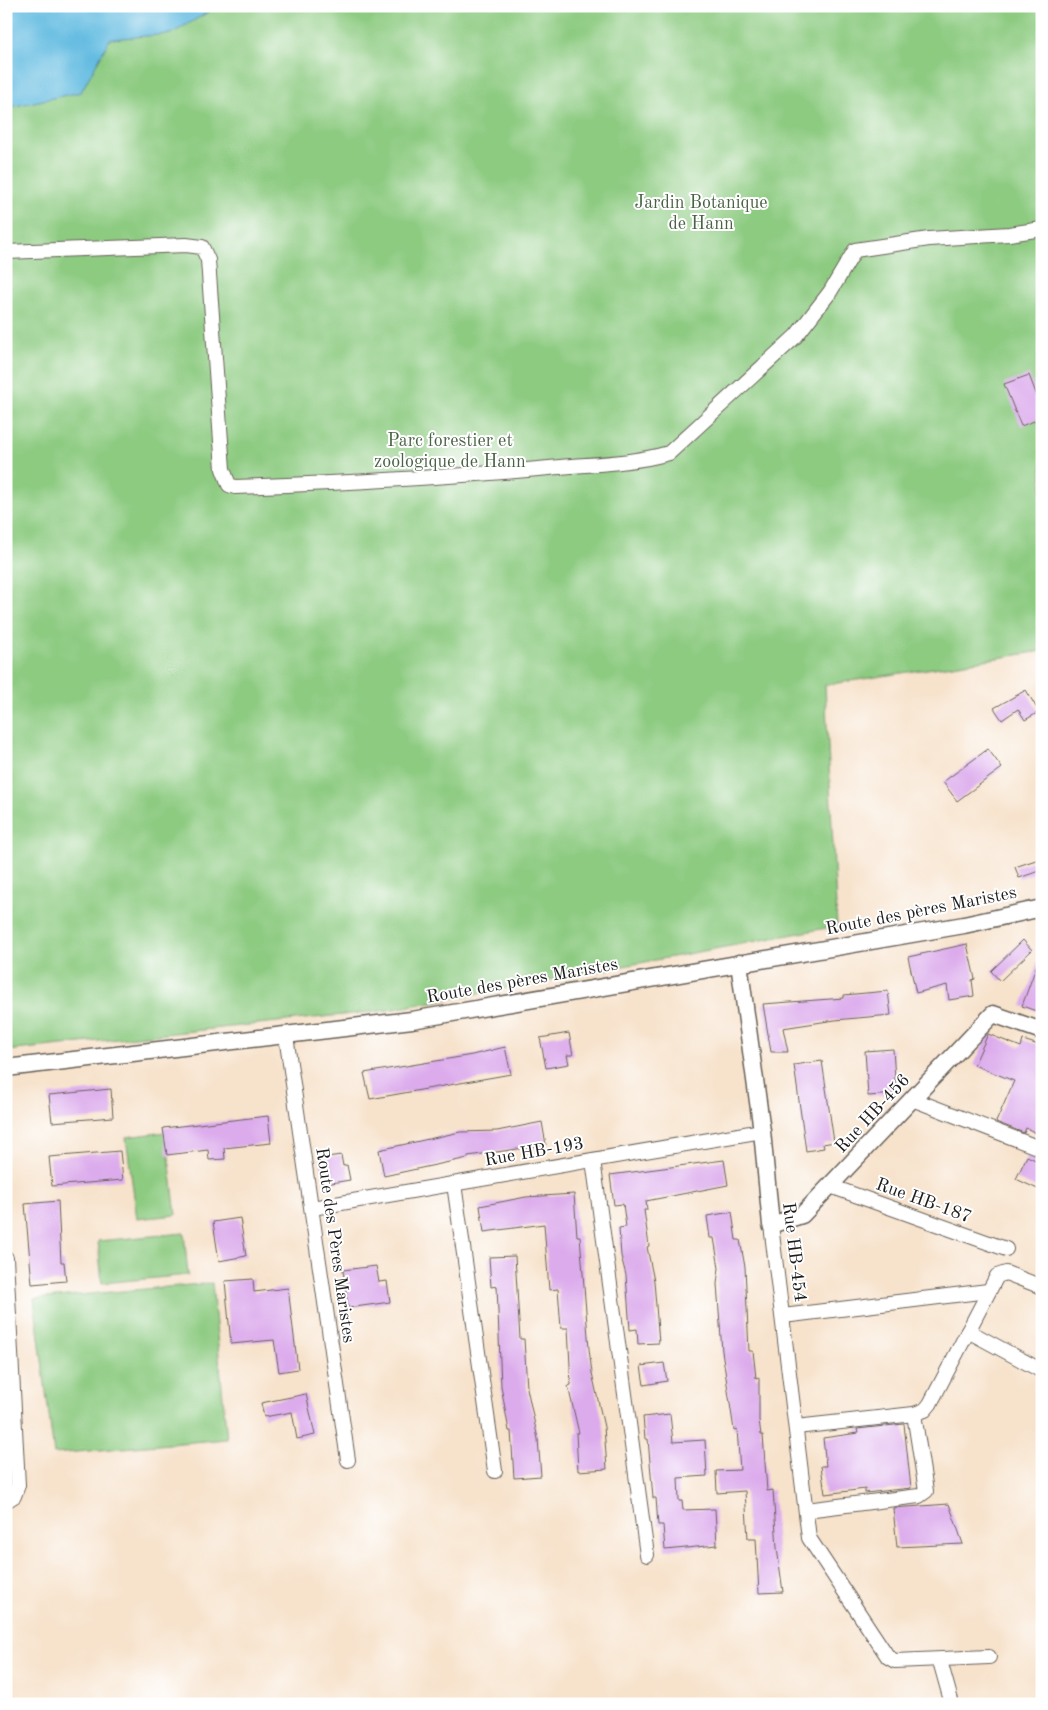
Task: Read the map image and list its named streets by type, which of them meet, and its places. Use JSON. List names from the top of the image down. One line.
{"streets":{"street":["Route des pères Maristes","Rue HB-456","Rue HB-193","Rue HB-187","Route des Pères Maristes","Rue HB-454"]},"crossings":[["Route des pères Maristes","Route des Pères Maristes"],["Route des pères Maristes","Rue HB-454"],["Rue HB-456","Rue HB-187"],["Rue HB-456","Rue HB-454"],["Rue HB-193","Route des Pères Maristes"],["Rue HB-193","Rue HB-454"]],"parks":["Jardin Botanique de Hann","Parc forestier et zoologique de Hann"]}
